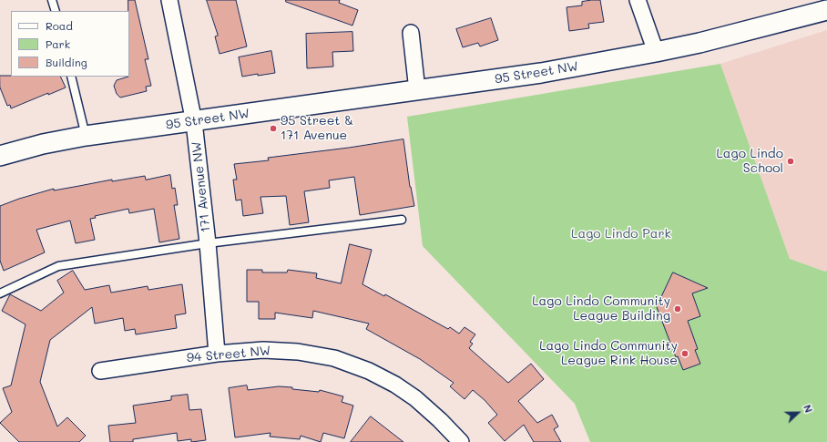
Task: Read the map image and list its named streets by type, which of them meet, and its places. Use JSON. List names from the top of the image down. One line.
{"streets":{"street":["95 Street NW","171 Avenue NW","94 Street NW"]},"crossings":[["95 Street NW","171 Avenue NW"],["171 Avenue NW","94 Street NW"]],"parks":["Lago Lindo Park"],"places":["95 Street & 171 Avenue","Lago Lindo School","Lago Lindo Community League Building","Lago Lindo Community League Rink House"],"legend":["Road","Park","Building"],"north":"right"}
